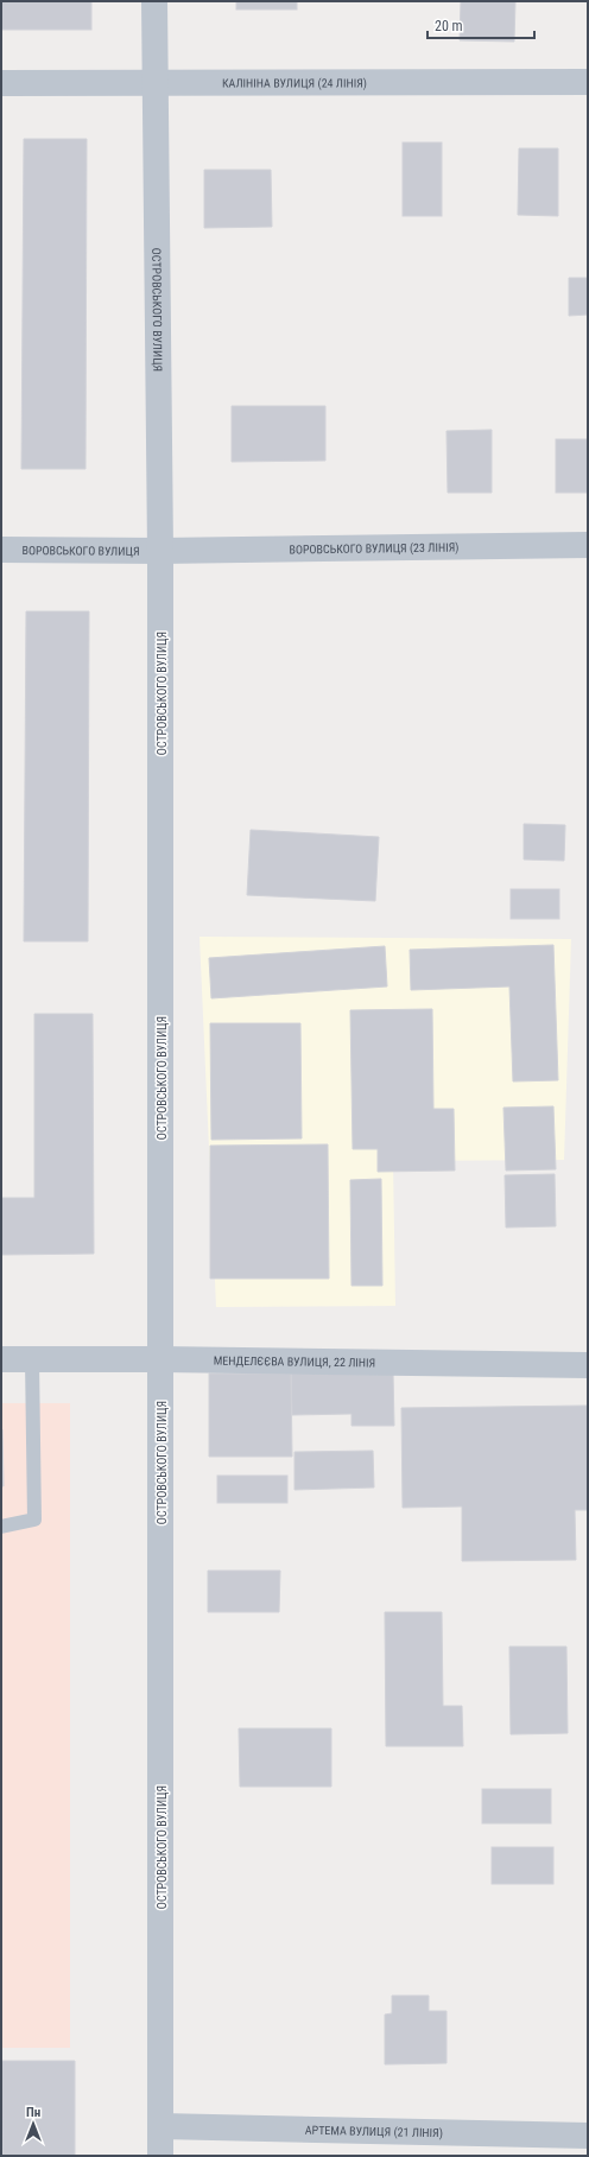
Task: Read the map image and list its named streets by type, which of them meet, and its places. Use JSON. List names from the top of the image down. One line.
{"streets":{"street":["КАЛІНІНА ВУЛИЦЯ (24 ЛIНIЯ)","ОСТРОВСЬКОГО ВУЛИЦЯ","ВОРОВСЬКОГО ВУЛИЦЯ (23 ЛIНIЯ)","ВОРОВСЬКОГО ВУЛИЦЯ","МЕНДЕЛЄЄВА ВУЛИЦЯ, 22 ЛІНІЯ","АРТЕМА ВУЛИЦЯ (21 ЛIНIЯ)"]},"crossings":[["КАЛІНІНА ВУЛИЦЯ (24 ЛIНIЯ)","ОСТРОВСЬКОГО ВУЛИЦЯ"],["ОСТРОВСЬКОГО ВУЛИЦЯ","ВОРОВСЬКОГО ВУЛИЦЯ (23 ЛIНIЯ)"],["ОСТРОВСЬКОГО ВУЛИЦЯ","ВОРОВСЬКОГО ВУЛИЦЯ"],["ОСТРОВСЬКОГО ВУЛИЦЯ","МЕНДЕЛЄЄВА ВУЛИЦЯ, 22 ЛІНІЯ"],["ОСТРОВСЬКОГО ВУЛИЦЯ","АРТЕМА ВУЛИЦЯ (21 ЛIНIЯ)"],["ВОРОВСЬКОГО ВУЛИЦЯ (23 ЛIНIЯ)","ВОРОВСЬКОГО ВУЛИЦЯ"]],"scale_bar":"20 m","north":"top"}
